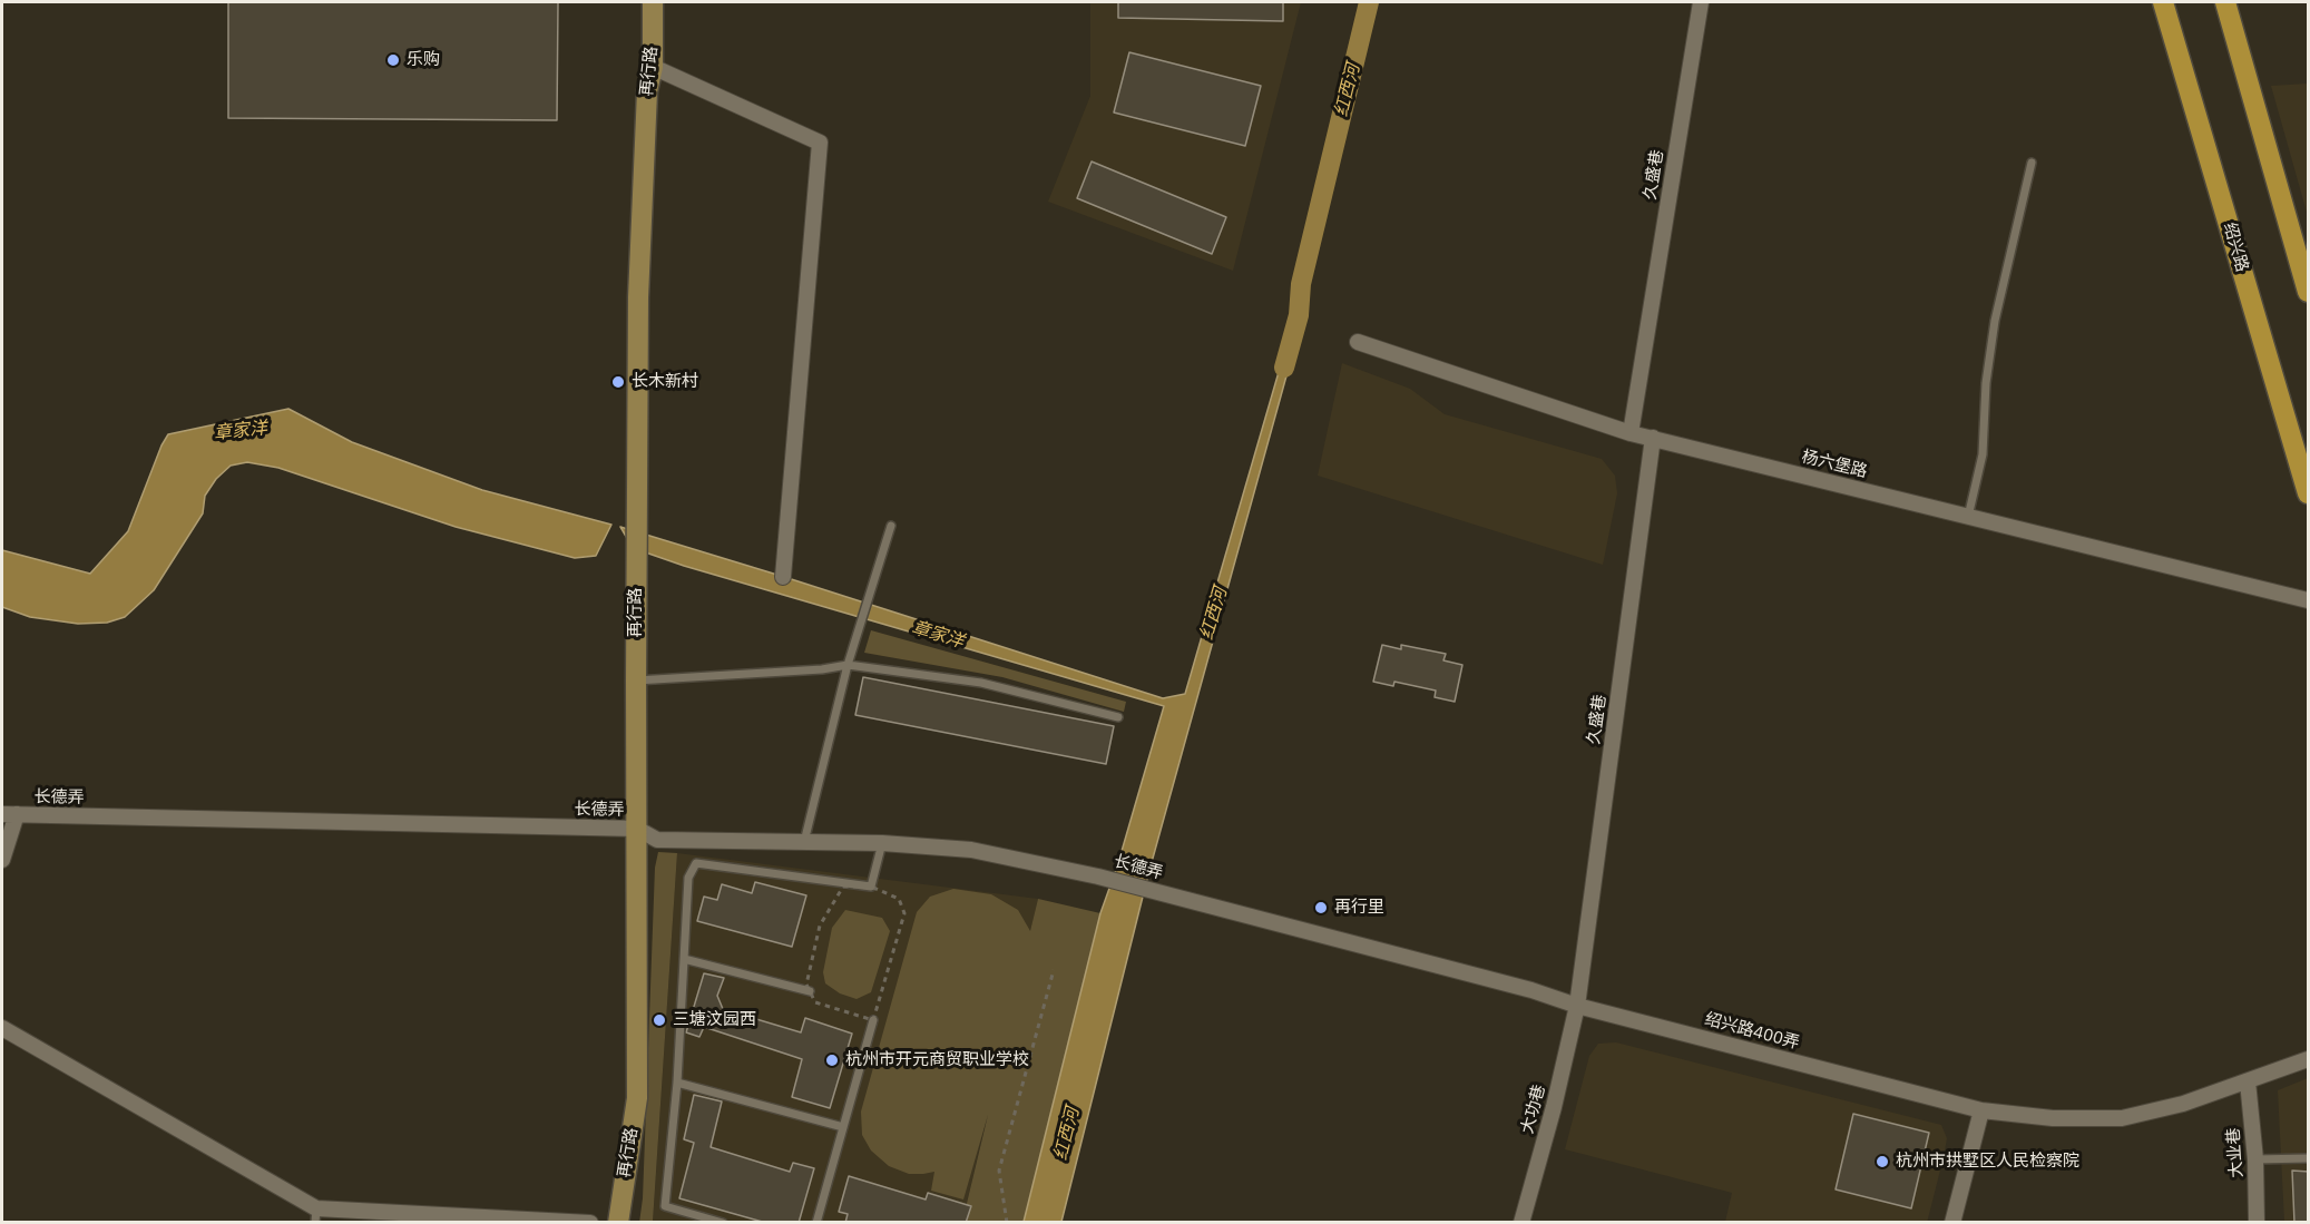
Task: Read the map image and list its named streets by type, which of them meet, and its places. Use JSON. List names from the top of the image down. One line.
{"streets":{"main road":["绍兴路"],"street":["再行路","久盛巷","杨六堡路","长德弄","绍兴路400弄","大功巷","大业巷"]},"crossings":[["再行路","长德弄"],["久盛巷","杨六堡路"],["久盛巷","绍兴路400弄"],["久盛巷","大功巷"],["长德弄","绍兴路400弄"],["绍兴路400弄","大功巷"],["绍兴路400弄","大业巷"]],"water":["红西河","章家洋"],"places":["乐购","长木新村","再行里","三塘汶园西","杭州市开元商贸职业学校","杭州市拱墅区人民检察院"]}
